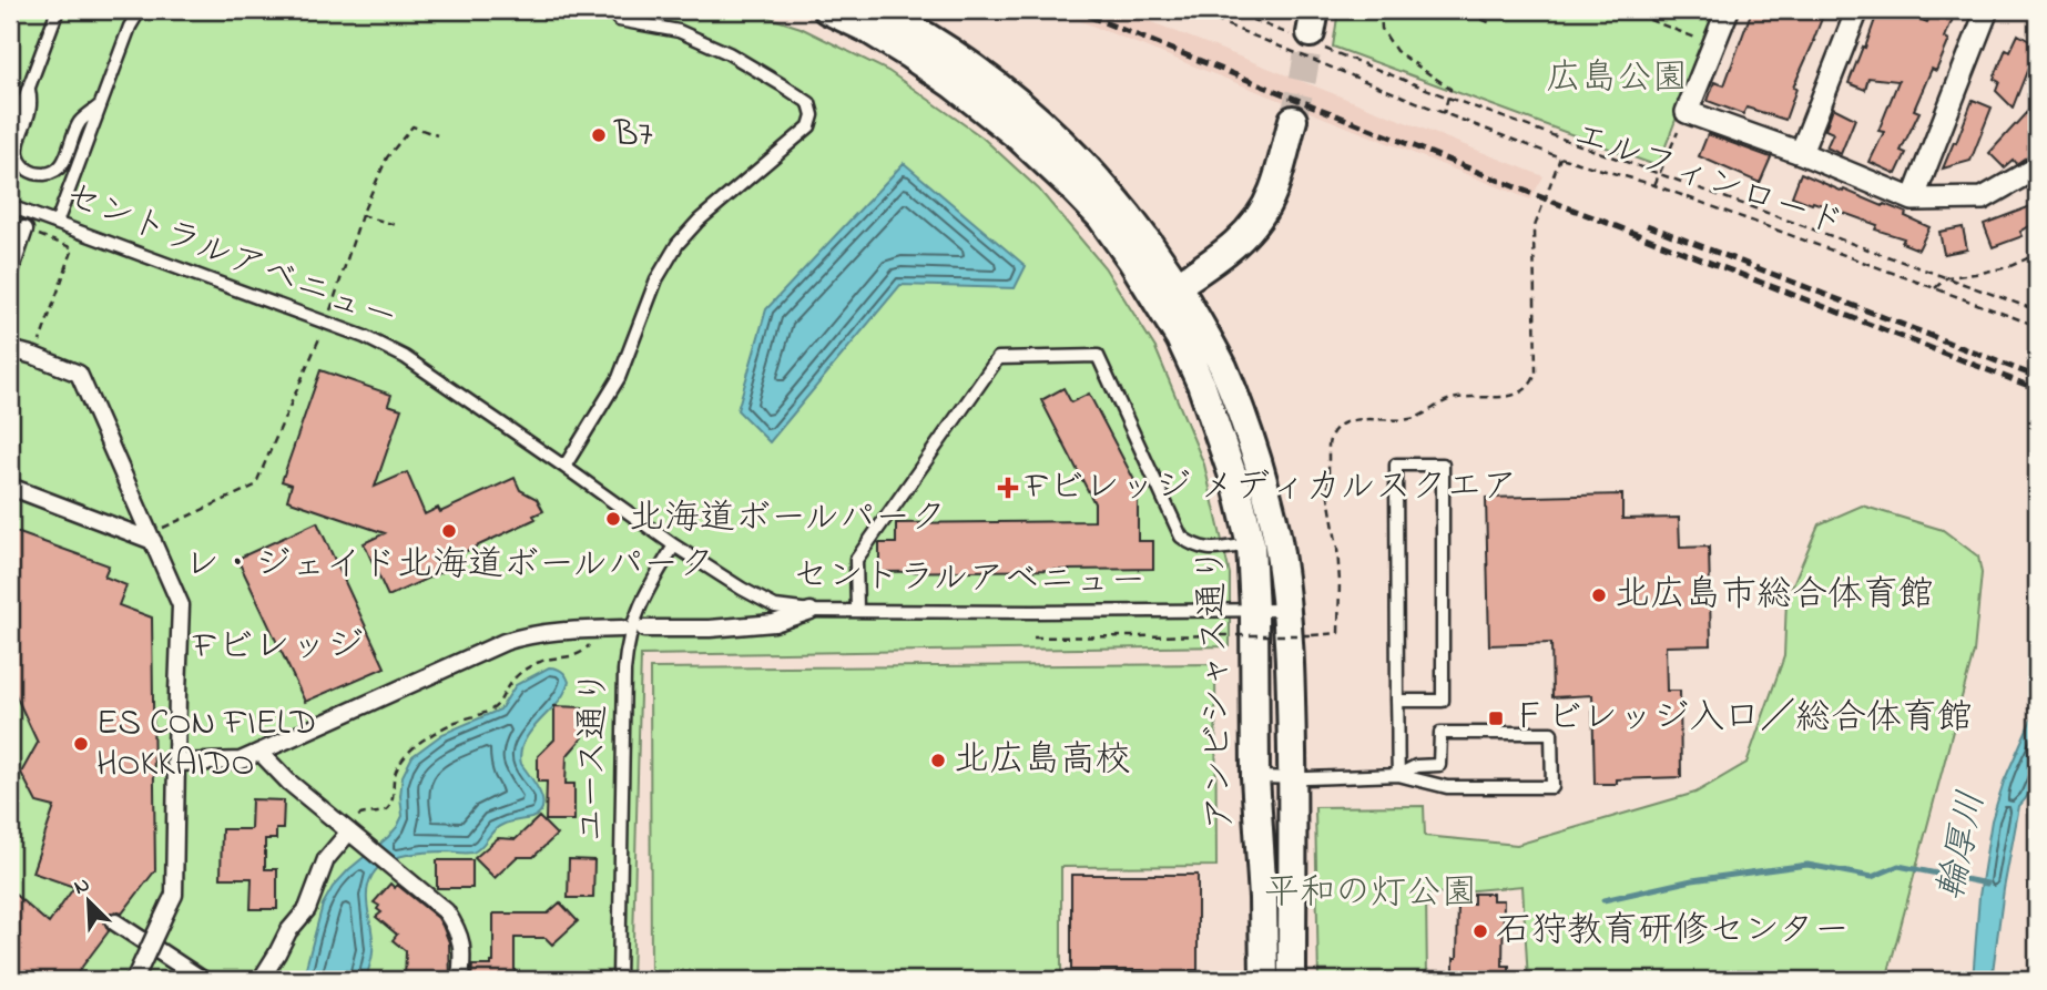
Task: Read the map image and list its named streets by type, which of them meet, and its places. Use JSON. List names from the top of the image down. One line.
{"streets":{"street":["アンビシャス通り"],"lane":["セントラルアベニュー","ユース通り"],"path":["エルフィンロード"]},"crossings":[["セントラルアベニュー","アンビシャス通り"],["セントラルアベニュー","ユース通り"]],"districts":["Fビレッジ"],"water":["輪厚川"],"parks":["広島公園","平和の灯公園"],"places":{"other":["B7","北海道ボールパーク","レ・ジェイド北海道ボールパーク","北広島市総合体育館","ES CON FIELD HOKKAIDO","北広島高校","石狩教育研修センター"],"health":["Fビレッジ メディカルスクエア"],"transit":["Ｆビレッジ入口／総合体育館"]},"north":"top left"}
